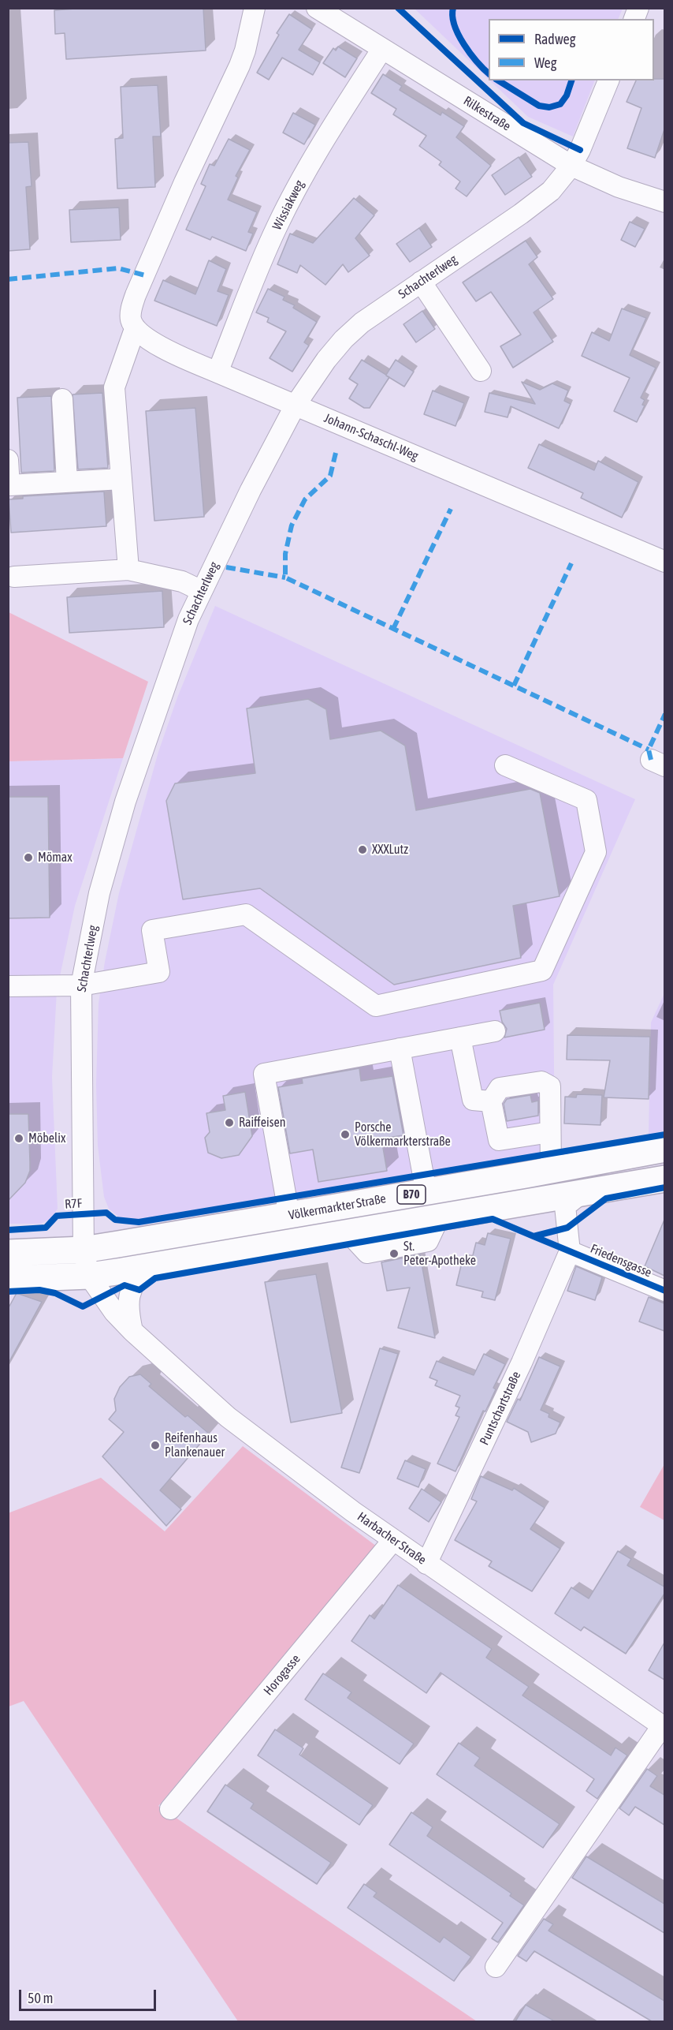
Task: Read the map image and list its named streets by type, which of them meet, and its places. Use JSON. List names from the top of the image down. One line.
{"streets":{"main road":["B70","Völkermarkter Straße"],"street":["Rilkestraße","Wissiakweg","Schachterlweg","Johann-Schaschl-Weg","Friedensgasse","Puntschartstraße","Harbacher Straße","Horogasse"],"cycle path":["R7F"]},"crossings":[["Rilkestraße","Wissiakweg"],["Rilkestraße","Schachterlweg"],["Wissiakweg","Johann-Schaschl-Weg"],["Schachterlweg","Johann-Schaschl-Weg"],["Schachterlweg","Völkermarkter Straße"],["Schachterlweg","Harbacher Straße"],["Völkermarkter Straße","Friedensgasse"],["Völkermarkter Straße","Harbacher Straße"],["Friedensgasse","Puntschartstraße"],["Puntschartstraße","Harbacher Straße"],["Harbacher Straße","Horogasse"]],"places":["XXXLutz","Mömax","Raiffeisen","Porsche Völkermarkterstraße","Möbelix","St. Peter-Apotheke","Reifenhaus Plankenauer"],"legend":["Radweg","Weg"],"scale_bar":"50 m"}
